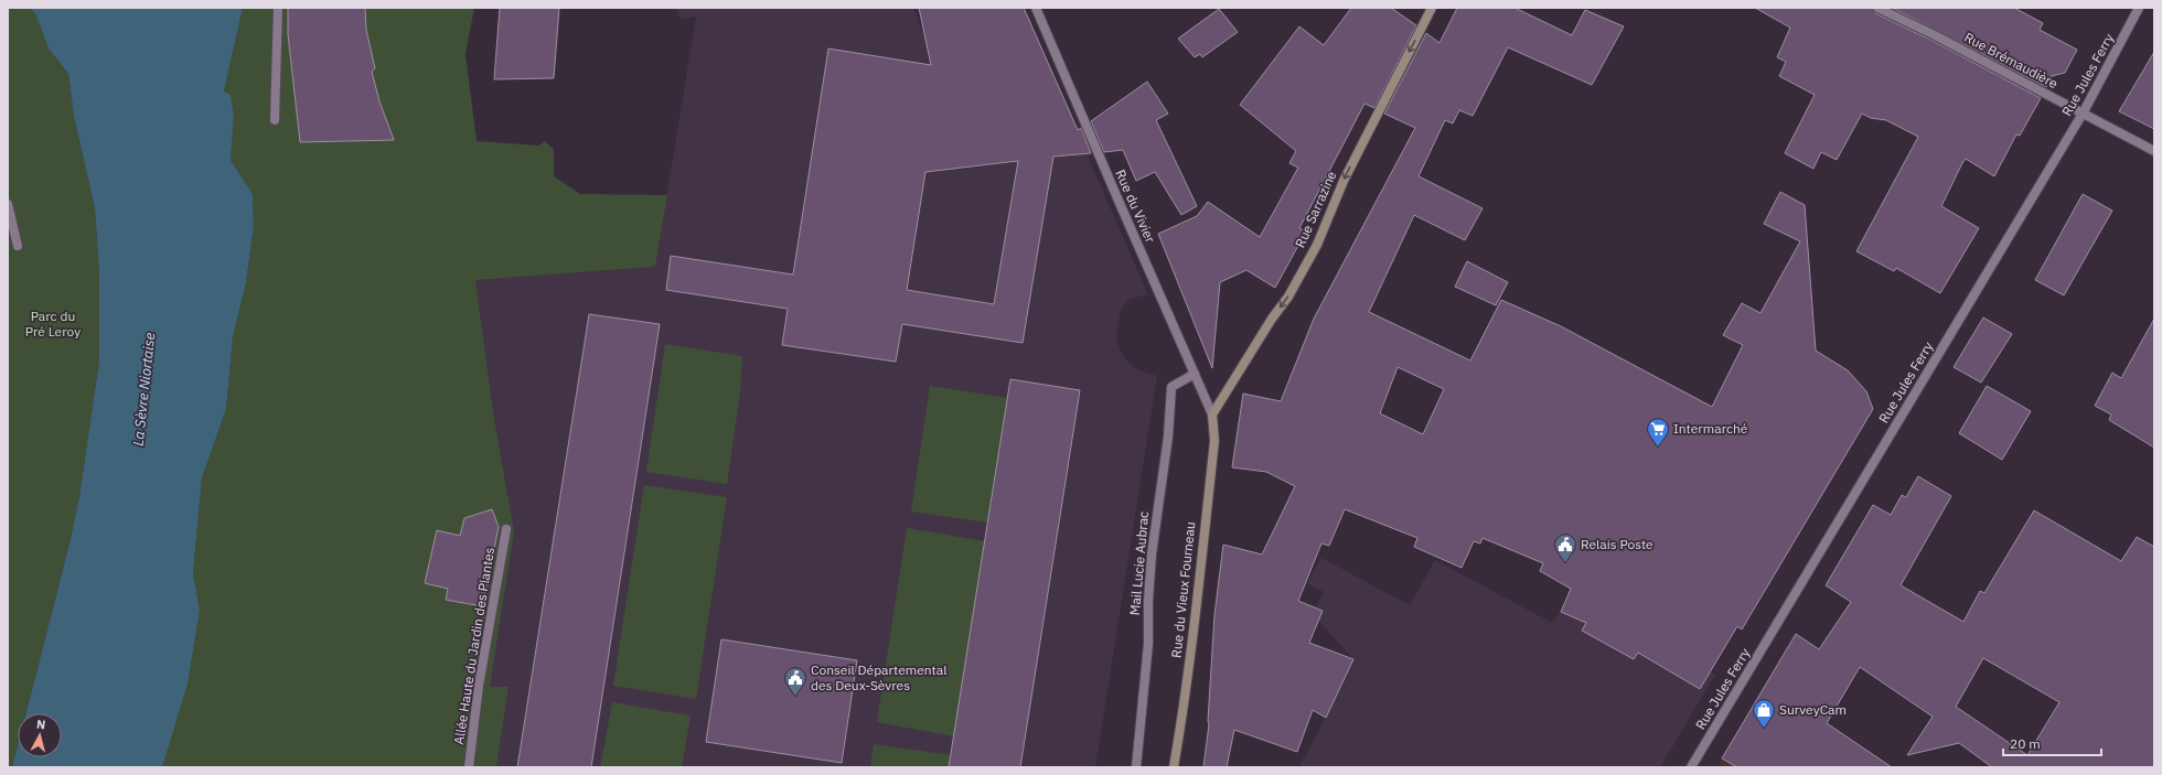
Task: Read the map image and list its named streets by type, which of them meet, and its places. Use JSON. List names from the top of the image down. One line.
{"streets":{"main road":["Rue Sarrazine","Rue du Vieux Fourneau"],"street":["Rue Brémaudière","Rue Jules Ferry","Rue du Vivier","Mail Lucie Aubrac","Allée Haute du Jardin des Plantes"]},"crossings":[["Rue Brémaudière","Rue Jules Ferry"],["Rue du Vivier","Rue Sarrazine"],["Rue du Vivier","Mail Lucie Aubrac"],["Rue du Vivier","Rue du Vieux Fourneau"],["Rue Sarrazine","Rue du Vieux Fourneau"]],"one_way":["Rue Sarrazine"],"water":["La Sèvre Niortaise"],"parks":["Parc du Pré Leroy"],"places":{"supermarket":["Intermarché"],"public building":["Relais Poste","Conseil Départemental des Deux-Sèvres"],"shop":["SurveyCam"]},"scale_bar":"20 m","north":"top"}
